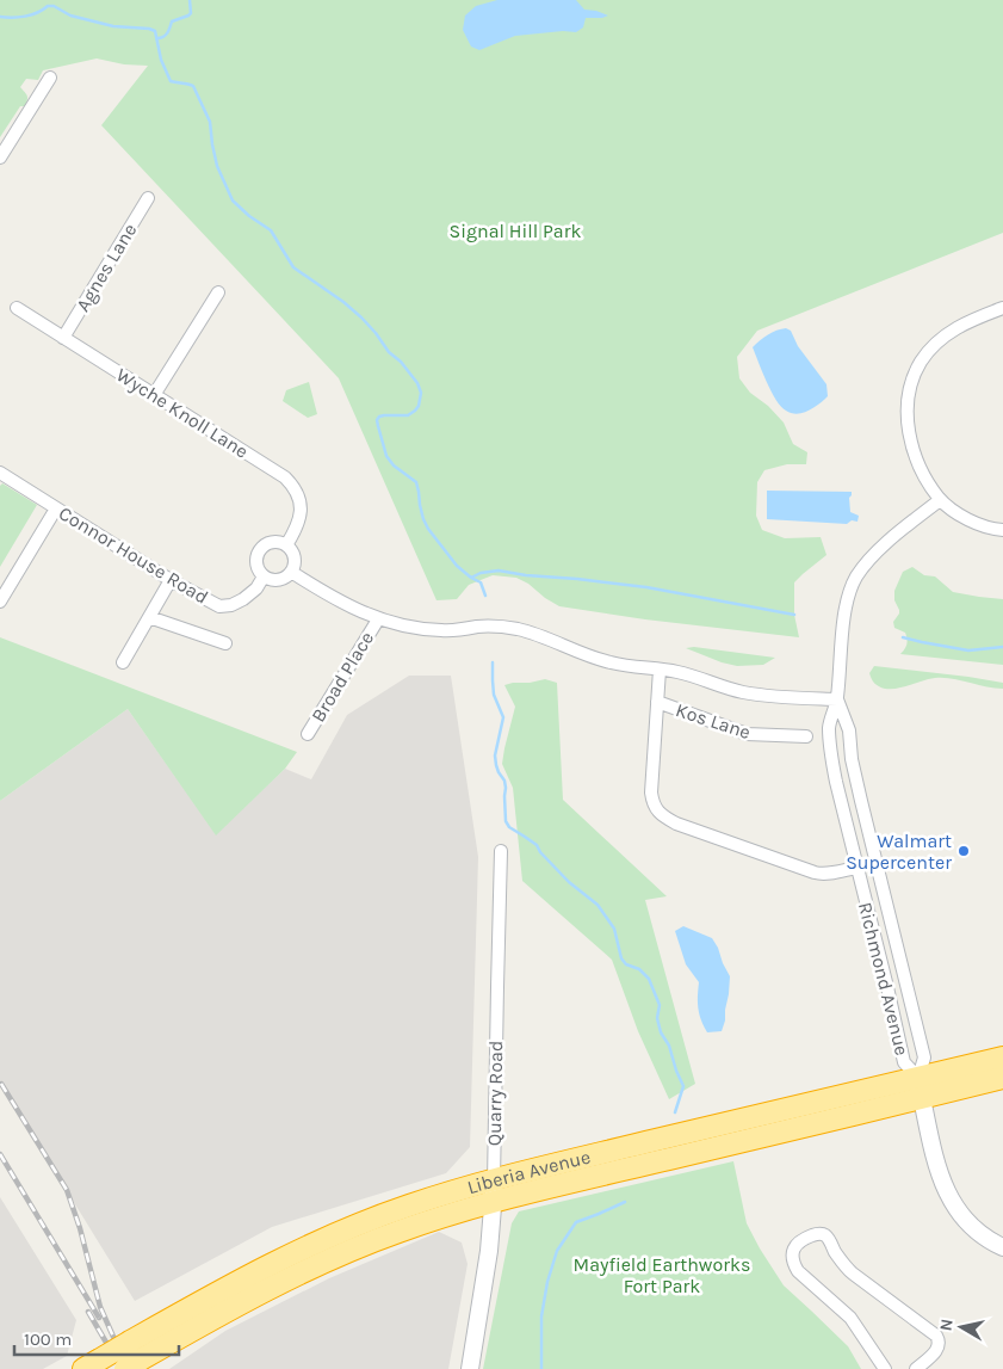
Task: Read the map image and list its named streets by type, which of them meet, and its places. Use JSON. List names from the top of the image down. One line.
{"streets":{"highway":["Liberia Avenue"],"street":["Agnes Lane","Wyche Knoll Lane","Connor House Road","Broad Place","Kos Lane","Richmond Avenue","Quarry Road"]},"crossings":[["Agnes Lane","Wyche Knoll Lane"],["Wyche Knoll Lane","Connor House Road"],["Richmond Avenue","Liberia Avenue"],["Quarry Road","Liberia Avenue"]],"parks":["Signal Hill Park","Mayfield Earthworks Fort Park"],"places":["Walmart Supercenter"],"scale_bar":"100 m","north":"left"}
